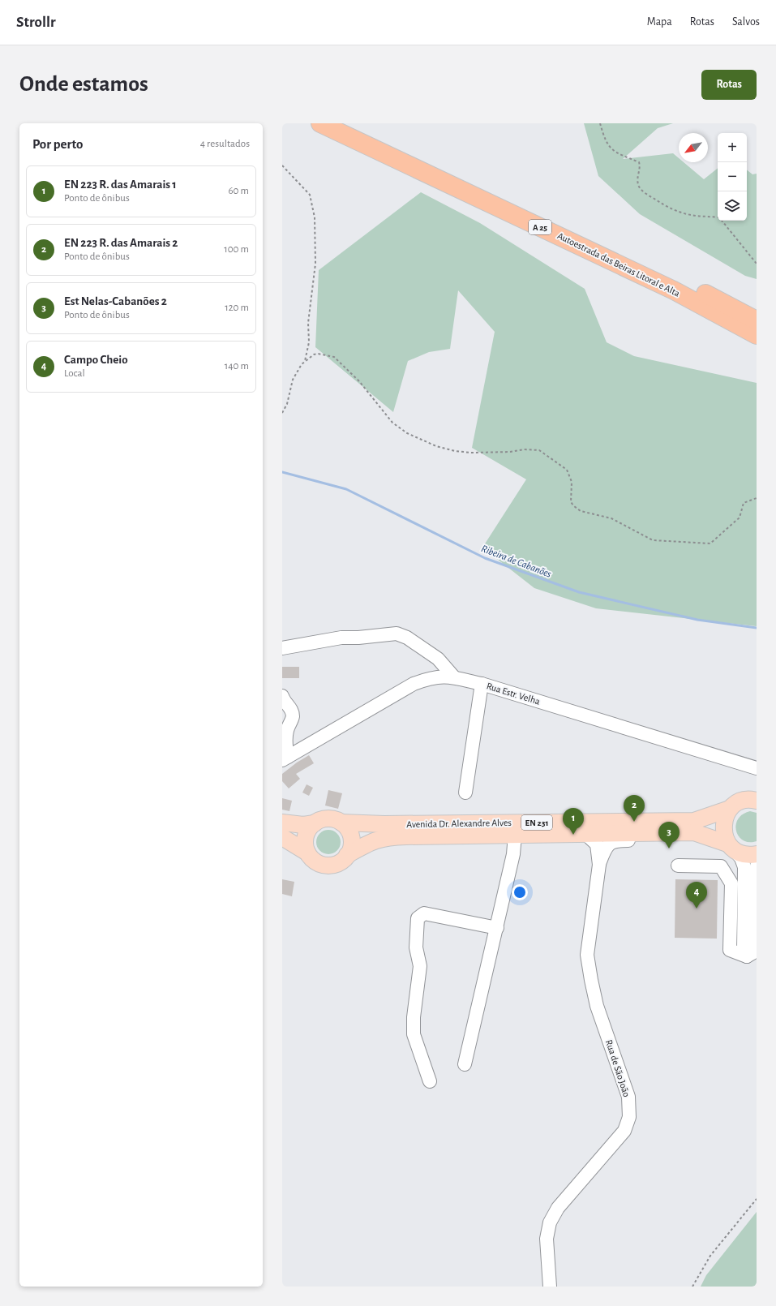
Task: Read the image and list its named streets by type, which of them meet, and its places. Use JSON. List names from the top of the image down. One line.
{"streets":{"highway":["A 25","Autoestrada das Beiras Litoral e Alta"],"main road":["EN 231","Avenida Dr. Alexandre Alves"],"street":["Rua Estr. Velha","Rua de São João"]},"crossings":[["EN 231","Avenida Dr. Alexandre Alves"]],"water":["Ribeira de Cabanões"],"north":"bottom left","page":{"header":"Strollr","nav":["Mapa","Rotas","Salvos"],"buttons":"Rotas","title":"Onde estamos","heading":["Por perto","4 resultados"],"map_buttons":["+","−"],"list":[{"mark":"1","name":"EN 223 R. das Amarais 1","note":"Ponto de ônibus","value":"60 m"},{"mark":"2","name":"EN 223 R. das Amarais 2","note":"Ponto de ônibus","value":"100 m"},{"mark":"3","name":"Est Nelas-Cabanões 2","note":"Ponto de ônibus","value":"120 m"},{"mark":"4","name":"Campo Cheio","note":"Local","value":"140 m"}],"pins":["2","1","3","4"]}}
